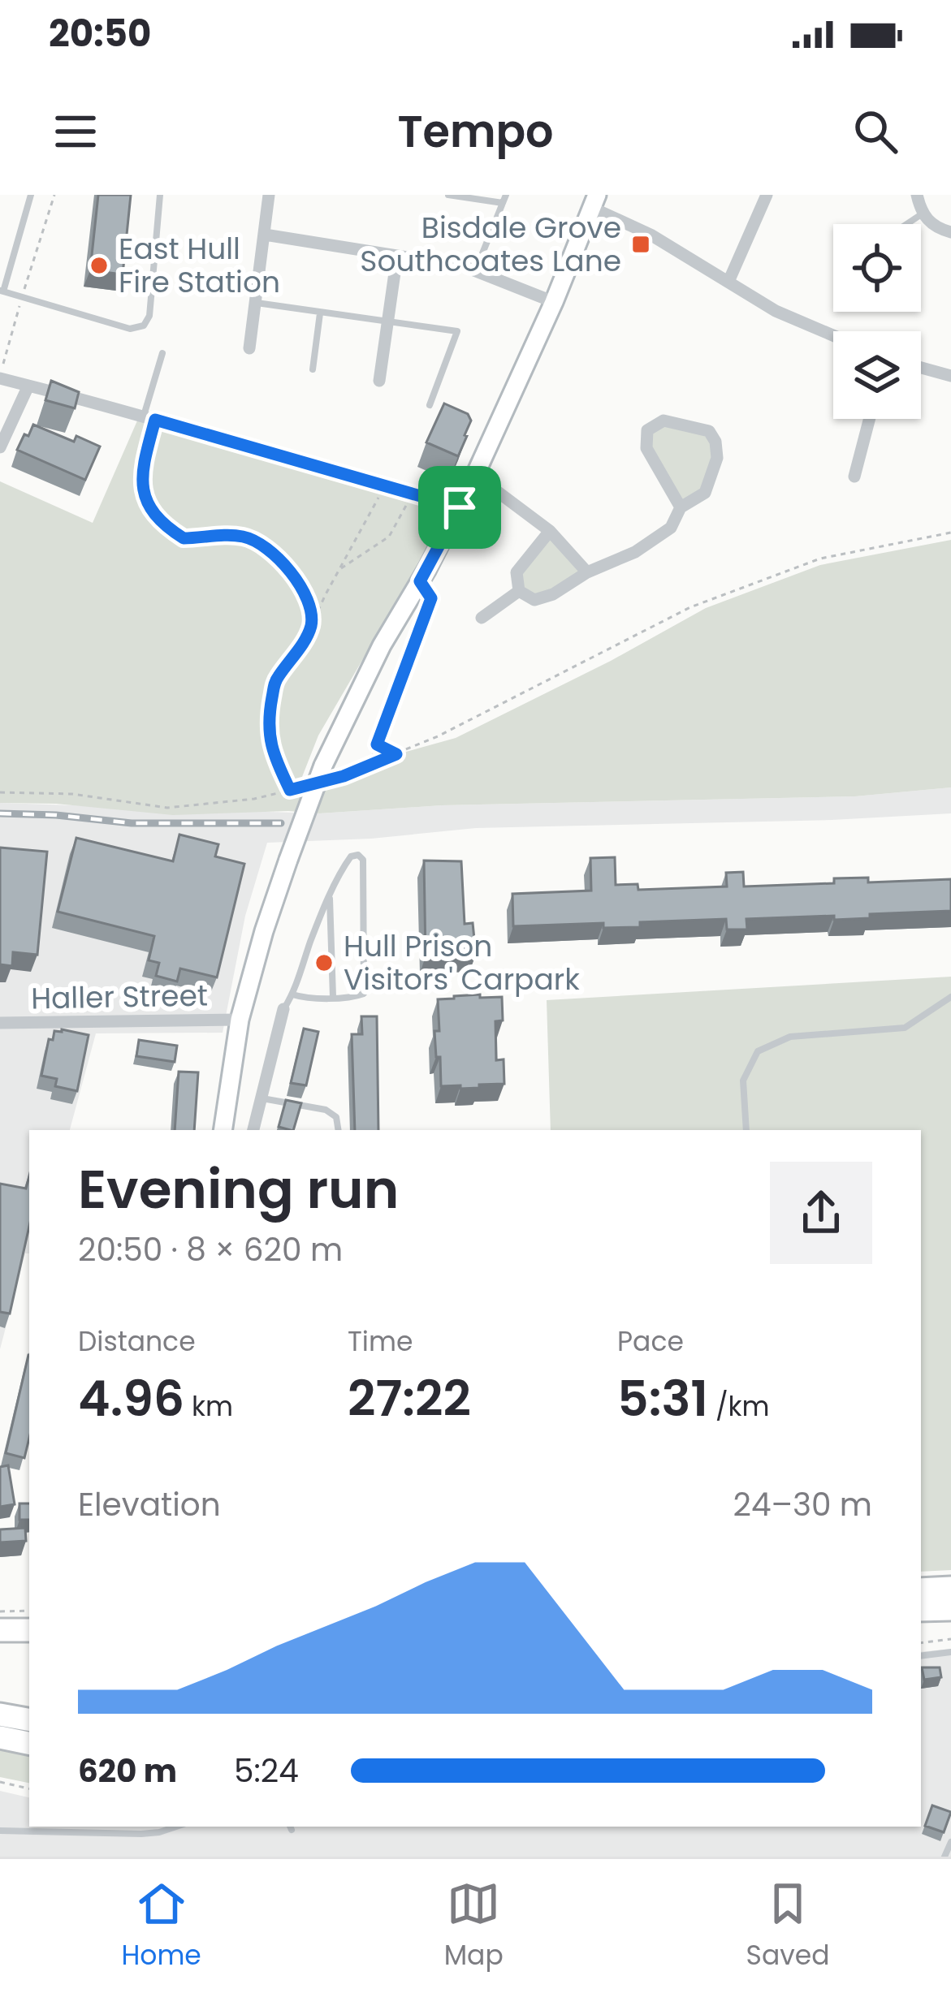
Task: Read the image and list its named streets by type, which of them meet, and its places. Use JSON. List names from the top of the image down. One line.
{"streets":{"street":["Haller Street"]},"places":{"transit":["Bisdale Grove Southcoates Lane"],"other":["East Hull Fire Station","Hull Prison Visitors' Carpark"]},"page":{"status":"20:50","header":"Tempo","heading":["Evening run","20:50 · 8 × 620 m"],"stats":[["Distance","4.96 km"],["Time","27:22"],["Pace","5:31 /km"]],"chart":["Elevation","24–30 m"],"list":[{"name":"620 m","note":"5:24"}],"tabs":["Home","Map","Saved"]}}
